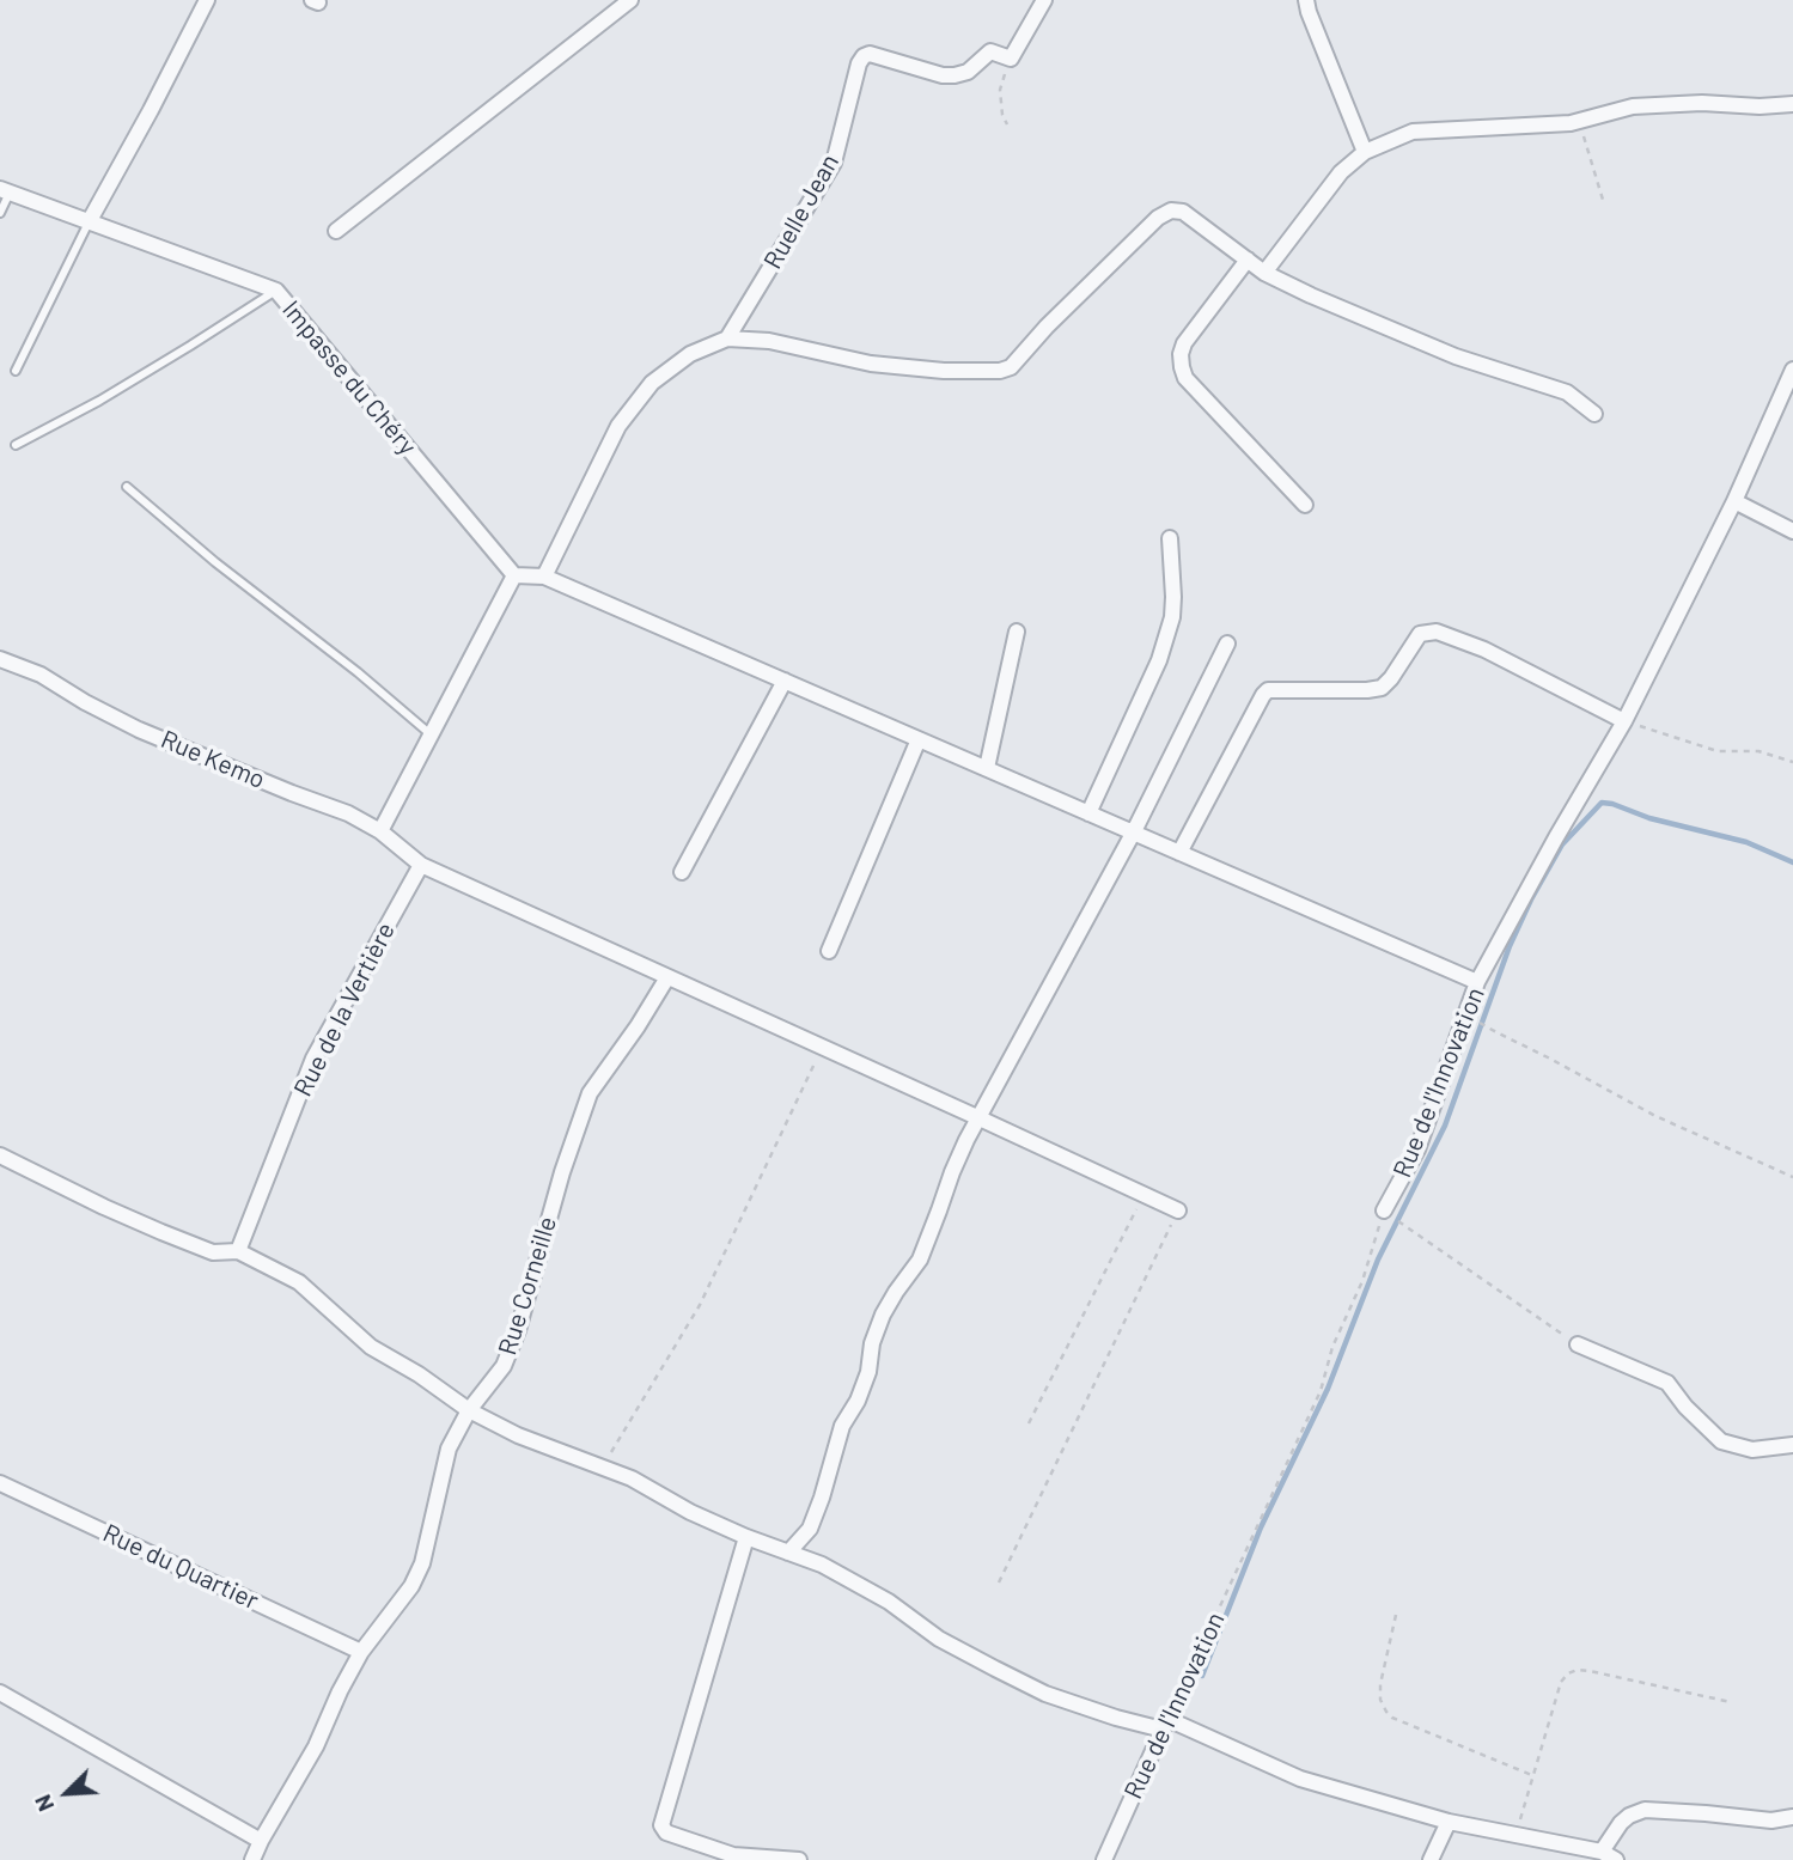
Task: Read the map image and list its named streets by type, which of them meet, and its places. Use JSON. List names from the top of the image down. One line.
{"streets":{"street":["Ruelle Jean","Impasse du Chéry","Rue Kemo","Rue de la Vertière","Rue de l'Innovation","Rue Corneille","Rue du Quartier"]},"crossings":[["Rue Kemo","Rue de la Vertière"],["Rue Kemo","Rue Corneille"],["Rue Corneille","Rue du Quartier"]],"north":"bottom left"}
